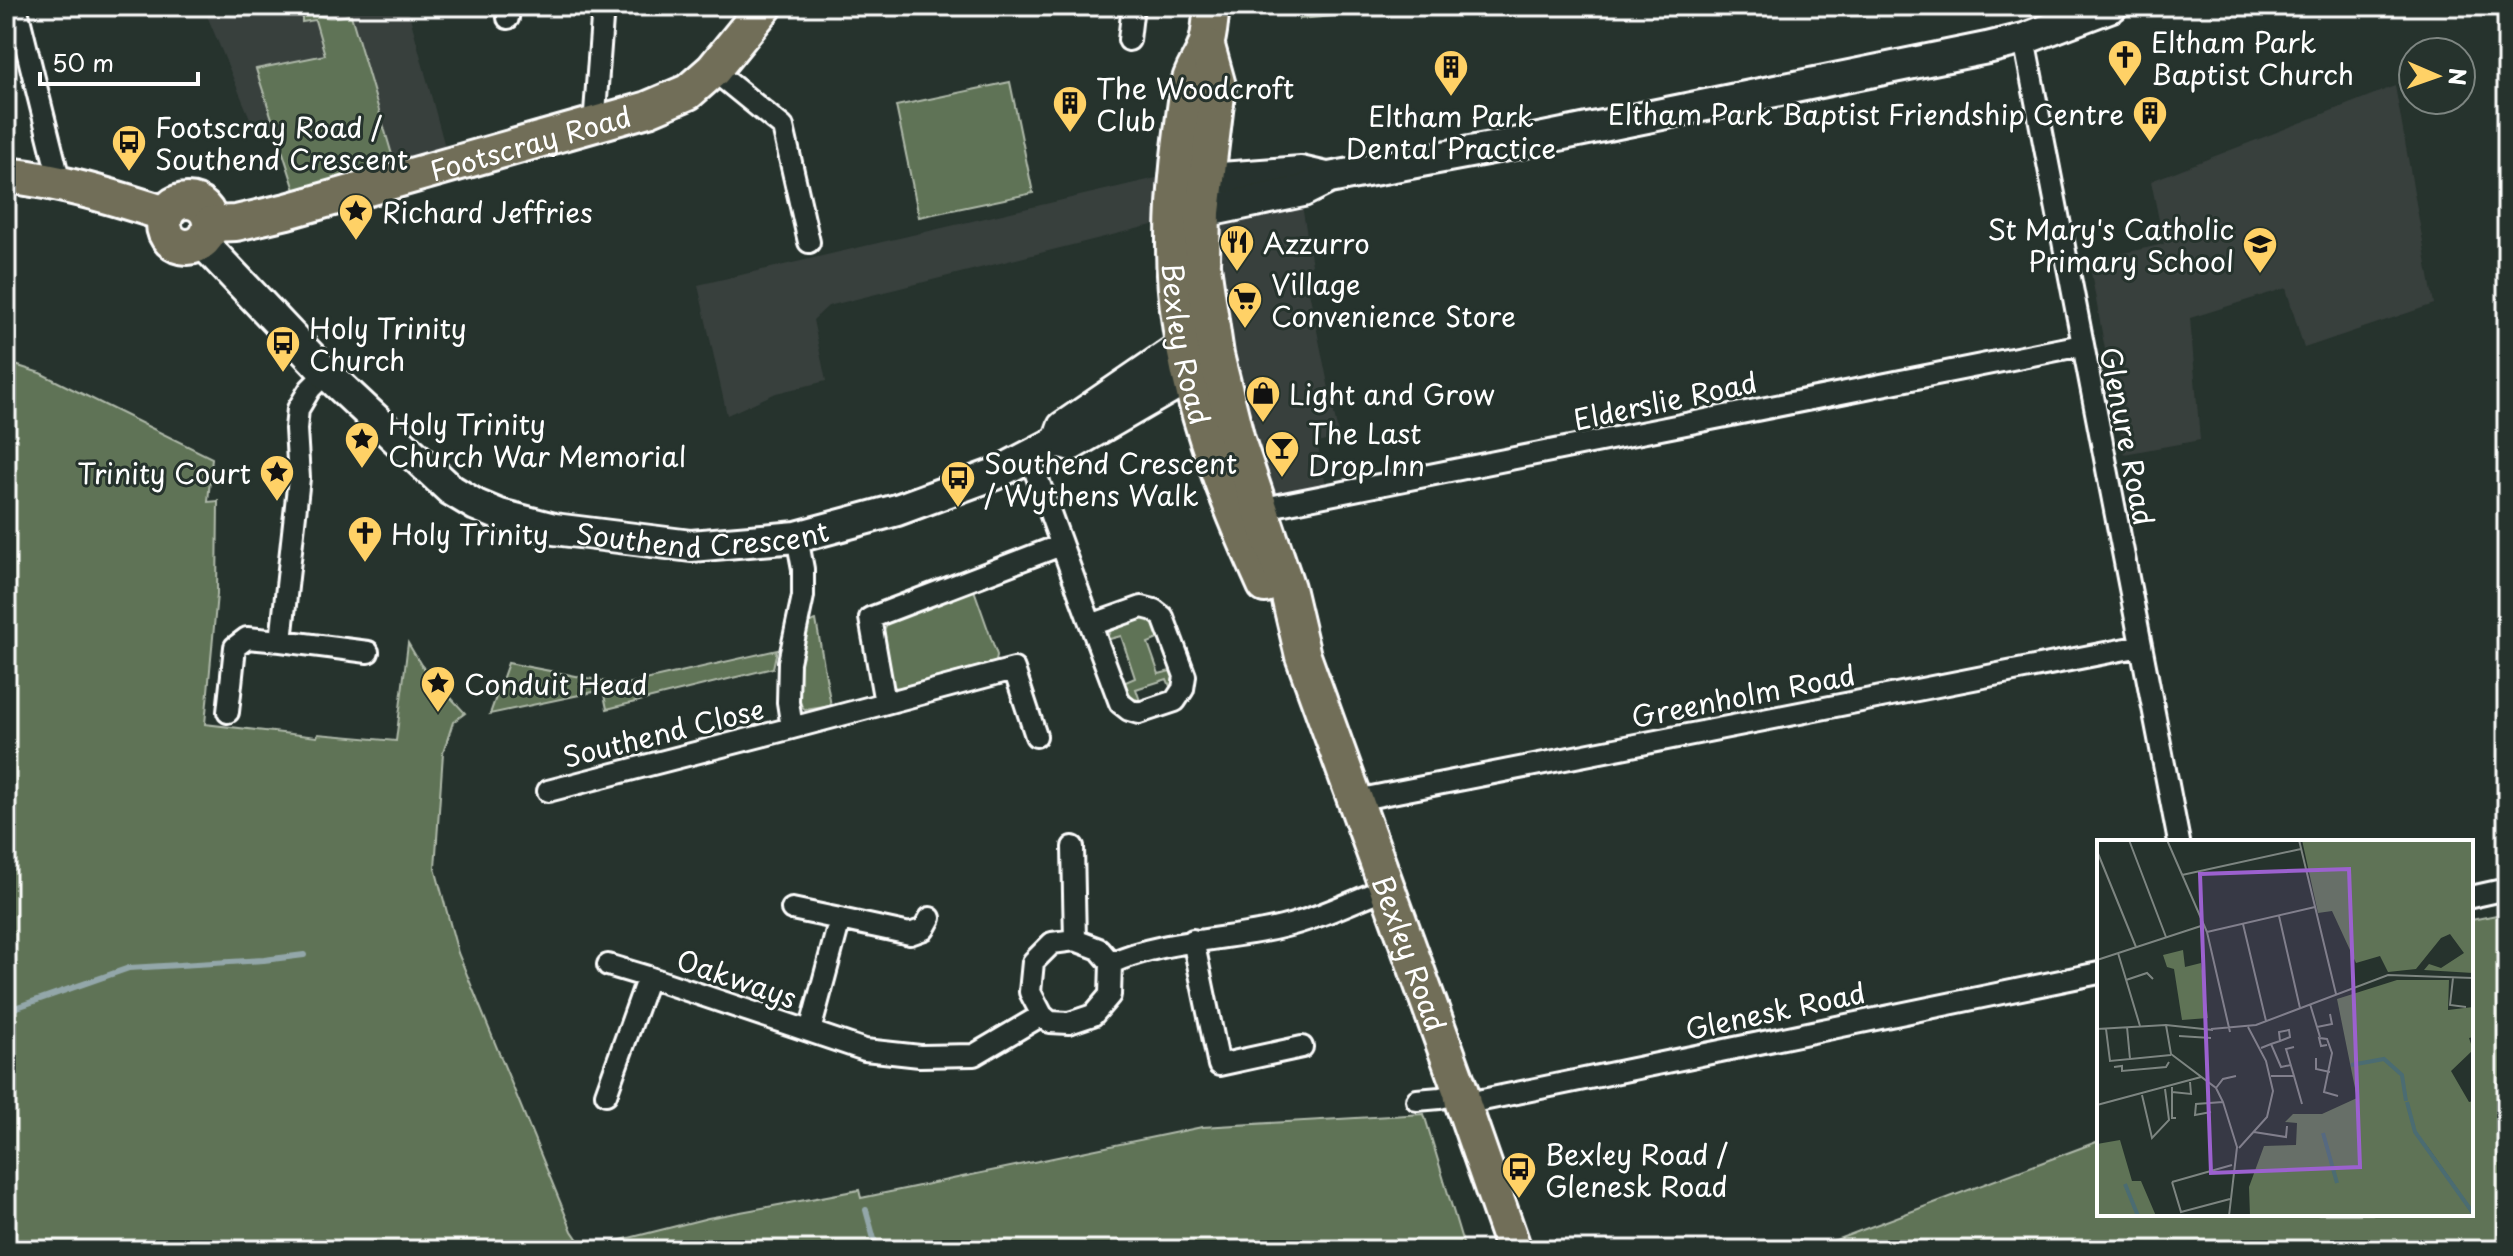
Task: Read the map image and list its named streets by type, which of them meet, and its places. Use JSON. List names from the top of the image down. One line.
{"streets":{"main road":["Footscray Road","Bexley Road","Southend Crescent"],"street":["Elderslie Road","Glenure Road","Greenholm Road","Southend Close","Oakways","Glenesk Road"]},"crossings":[["Footscray Road","Southend Crescent"],["Bexley Road","Elderslie Road"],["Bexley Road","Southend Crescent"],["Bexley Road","Greenholm Road"],["Bexley Road","Glenesk Road"],["Elderslie Road","Glenure Road"],["Glenure Road","Greenholm Road"],["Southend Crescent","Southend Close"]],"places":{"church":["Eltham Park Baptist Church","Holy Trinity"],"building":["Eltham Park Dental Practice","The Woodcroft Club","Eltham Park Baptist Friendship Centre"],"bus stop":["Footscray Road / Southend Crescent","Holy Trinity Church","Southend Crescent / Wythens Walk","Bexley Road / Glenesk Road"],"place":["Richard Jeffries","Holy Trinity Church War Memorial","Trinity Court","Conduit Head"],"restaurant":["Azzurro"],"school or university":["St Mary's Catholic Primary School"],"supermarket":["Village Convenience Store"],"shop":["Light and Grow"],"bar":["The Last Drop Inn"]},"scale_bar":"50 m","north":"right"}
